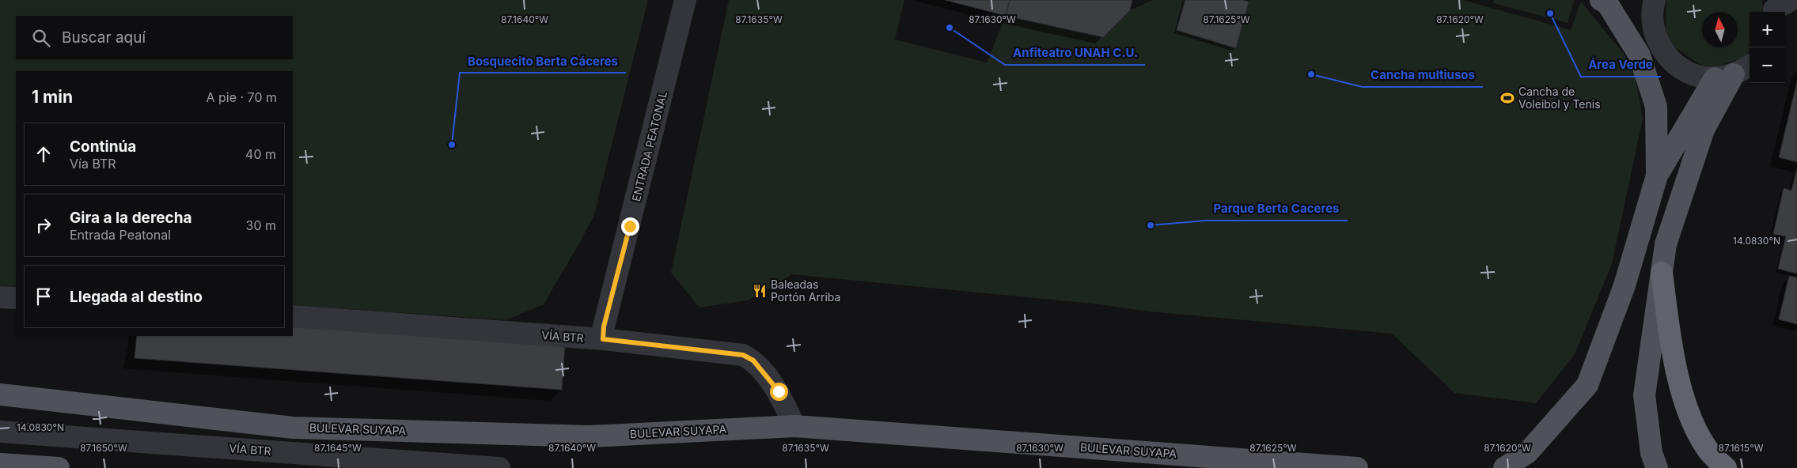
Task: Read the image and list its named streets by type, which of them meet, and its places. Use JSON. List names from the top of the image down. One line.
{"streets":{"main road":["BULEVAR SUYAPA"],"street":["ENTRADA PEATONAL","VÍA BTR"]},"crossings":[["ENTRADA PEATONAL","VÍA BTR"],["VÍA BTR","BULEVAR SUYAPA"]],"places":{"other":["Área Verde","Anfiteatro UNAH C.U.","Cancha multiusos","Bosquecito Berta Cáceres","Parque Berta Caceres"],"sports":["Cancha de Voleibol y Tenis"],"restaurant":["Baleadas Portón Arriba"]},"north":"top","page":{"map_buttons":["+","−"],"search":"Buscar aquí","heading":["1 min","A pie · 70 m"],"list":[["Continúa","Vía BTR","40 m"],["Gira a la derecha","Entrada Peatonal","30 m"],"Llegada al destino"]},"coordinates":["87.1640°W","87.1635°W","87.1630°W","87.1625°W","87.1620°W","14.0830°N","87.1650°W","87.1645°W","87.1615°W"]}
